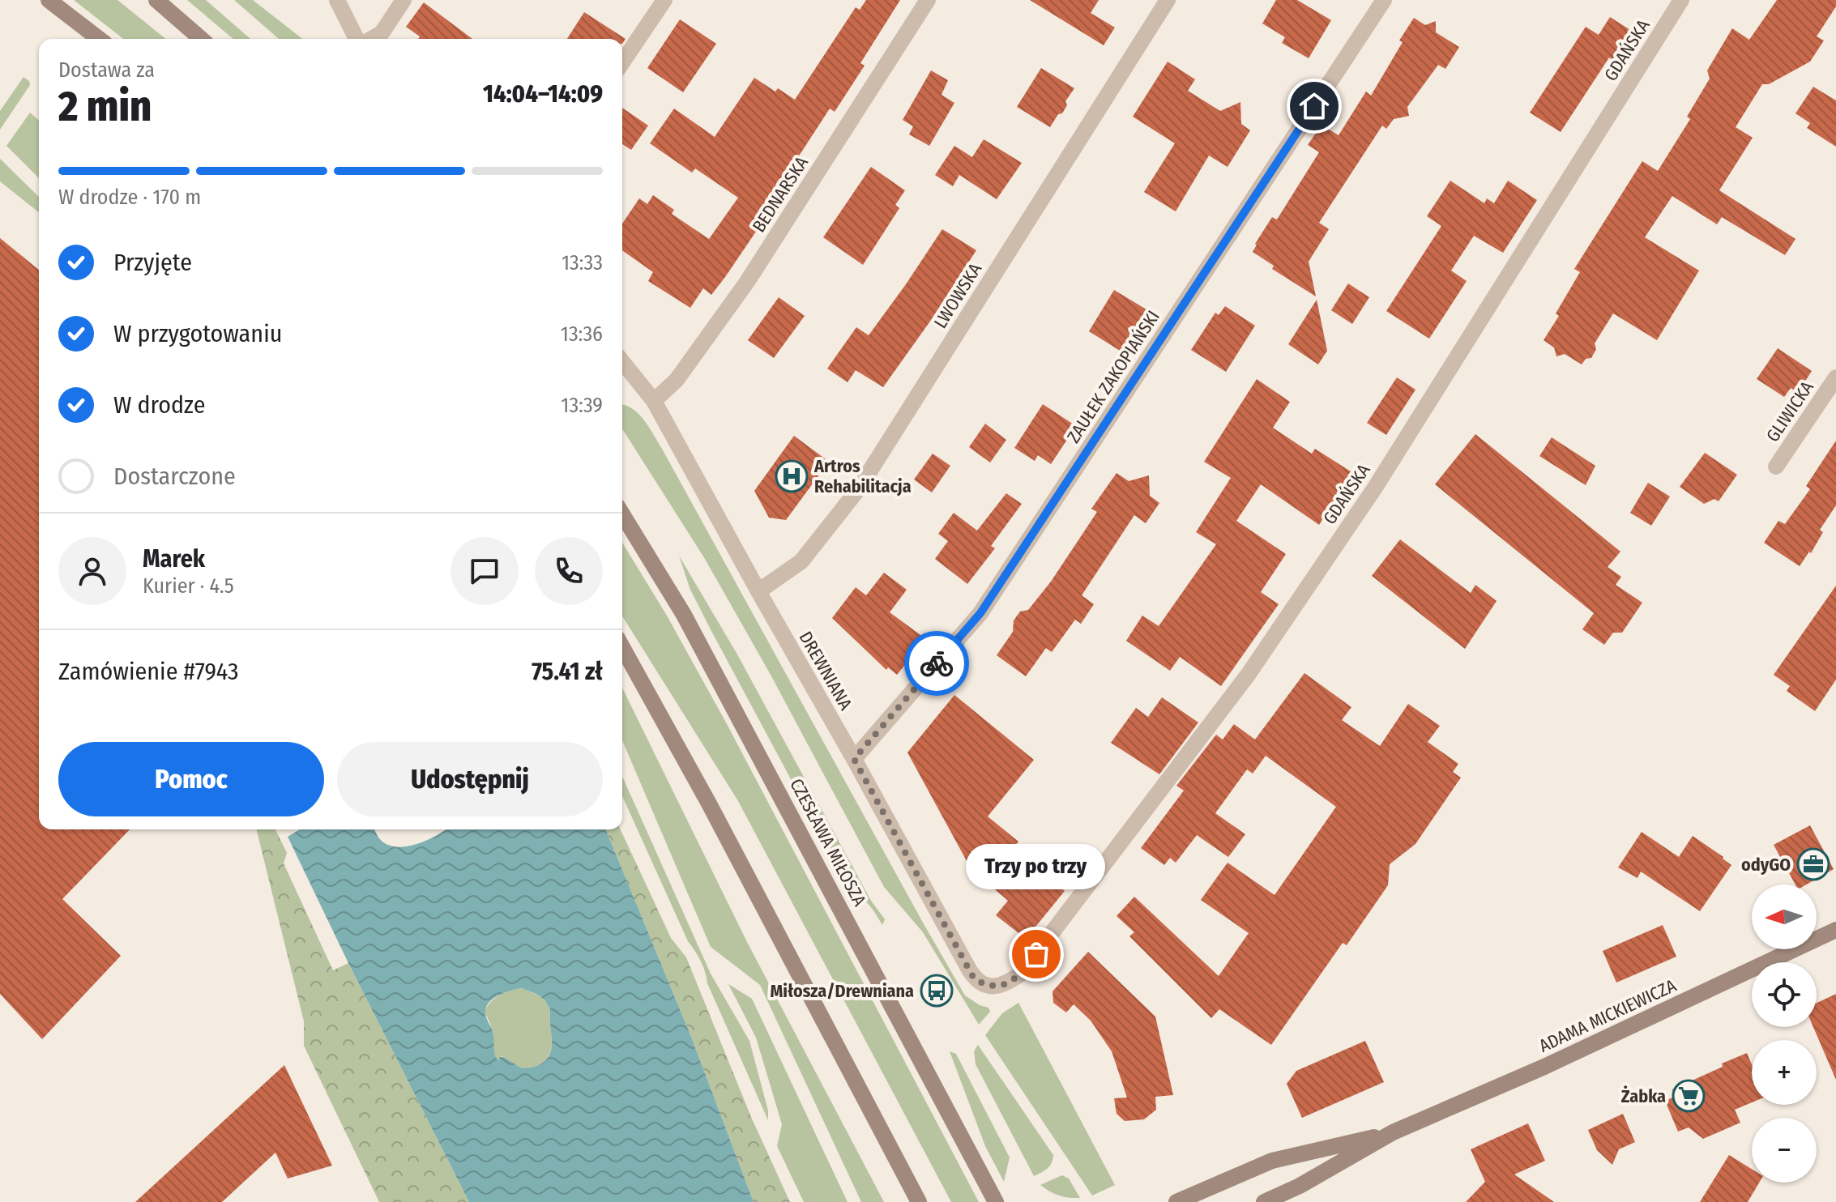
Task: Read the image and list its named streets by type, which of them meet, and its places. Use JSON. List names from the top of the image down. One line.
{"streets":{"main road":["CZESŁAWA MIŁOSZA","ADAMA MICKIEWICZA"],"street":["GDAŃSKA","BEDNARSKA","LWOWSKA","ZAUŁEK ZAKOPIAŃSKI","GLIWICKA","DREWNIANA"]},"crossings":[["GDAŃSKA","DREWNIANA"],["BEDNARSKA","DREWNIANA"],["LWOWSKA","DREWNIANA"],["ZAUŁEK ZAKOPIAŃSKI","DREWNIANA"]],"places":{"hospital":["Artros Rehabilitacja"],"office":["odyGO"],"other":["Trzy po trzy"],"bus stop":["Miłosza/Drewniana"],"supermarket":["Żabka"]},"north":"left","page":{"heading":["2 min","Dostawa za","14:04–14:09"],"panel":["Marek","Kurier · 4.5","Zamówienie #7943","75.41 zł"],"bar":"W drodze · 170 m","list":[["Przyjęte","13:33"],["W przygotowaniu","13:36"],["W drodze","13:39"],"Dostarczone"],"buttons":["Pomoc","Udostępnij"],"bubble":"Trzy po trzy","map_buttons":["+","−"]}}
